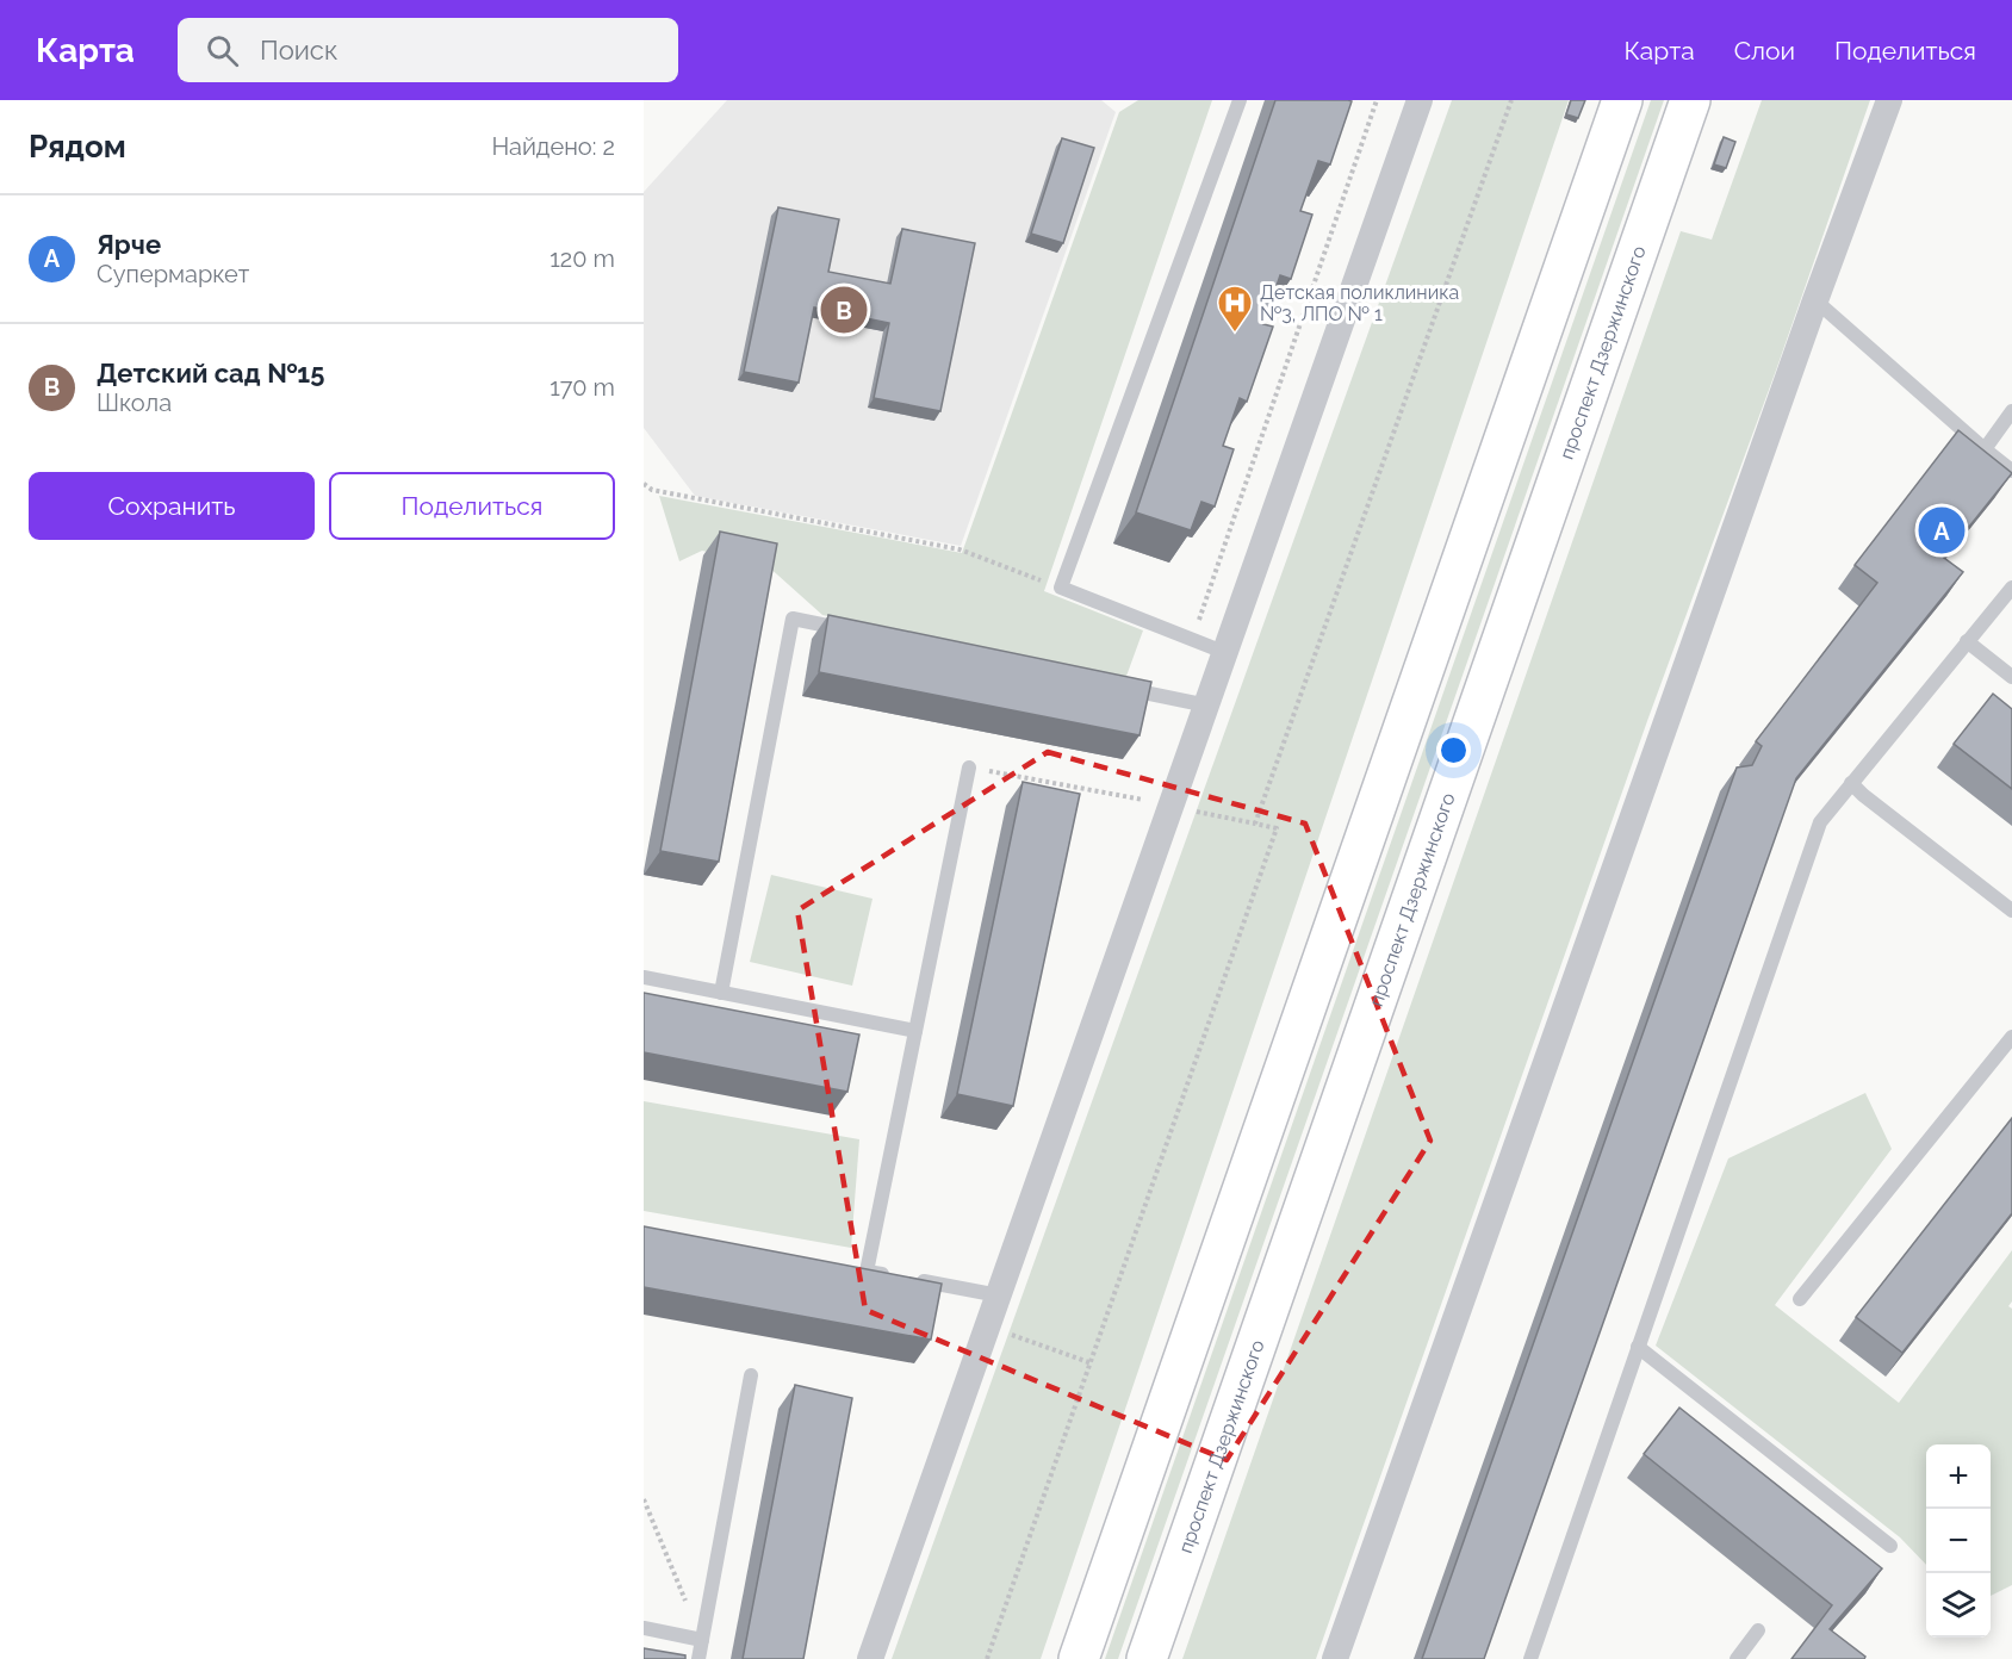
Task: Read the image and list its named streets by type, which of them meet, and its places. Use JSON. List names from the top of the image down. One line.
{"streets":{"main road":["проспект Дзержинского"]},"places":{"hospital":["Детская поликлиника №3, ЛПО № 1"]},"page":{"header":"Карта","search":"Поиск","nav":["Карта","Слои","Поделиться"],"heading":["Рядом","Найдено: 2"],"list":[{"mark":"A","name":"Ярче","note":"Супермаркет","value":"120 m"},{"mark":"B","name":"Детский сад №15","note":"Школа","value":"170 m"}],"pins":["B","A"],"buttons":["Сохранить","Поделиться"],"map_buttons":["+","−"]}}
